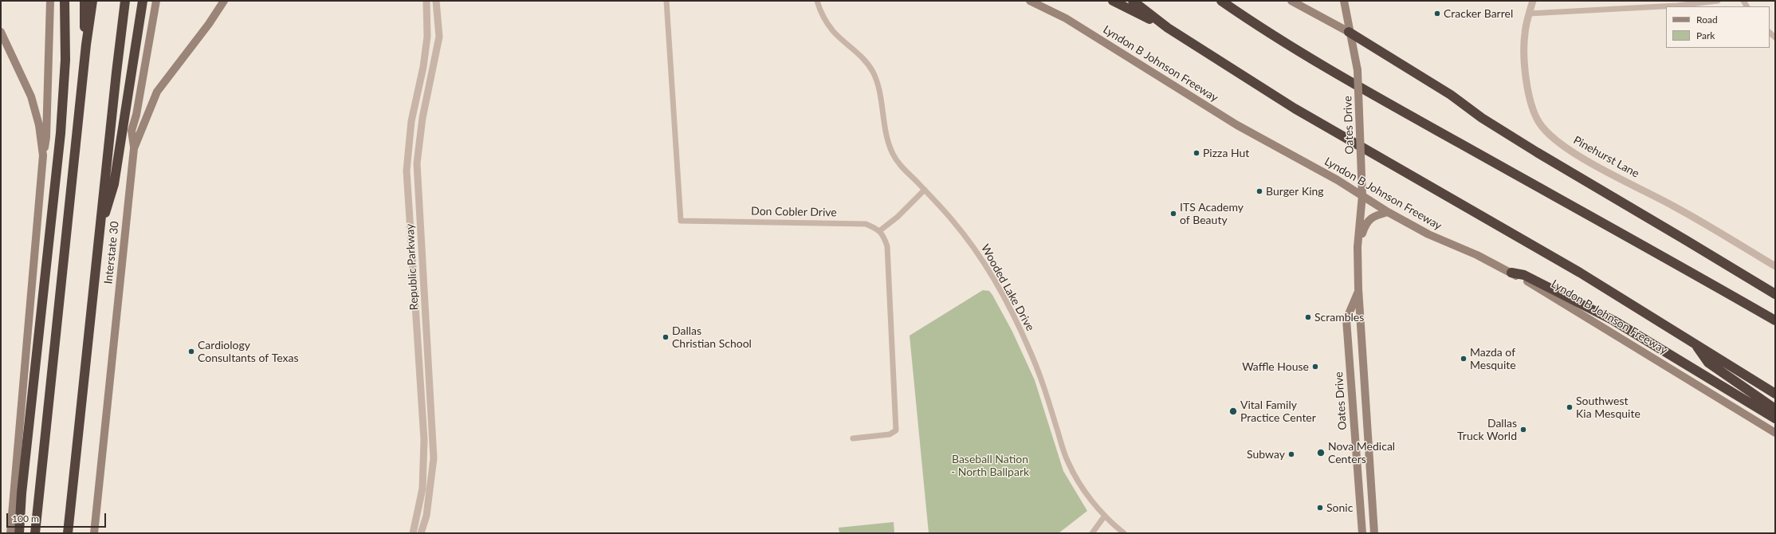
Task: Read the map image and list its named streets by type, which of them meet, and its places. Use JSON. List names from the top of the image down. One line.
{"streets":{"highway":["Lyndon B Johnson Freeway"],"main road":["Oates Drive","Interstate 30"],"street":["Pinehurst Lane","Don Cobler Drive","Republic Parkway","Wooded Lake Drive"]},"crossings":[["Lyndon B Johnson Freeway","Oates Drive"]],"parks":["Baseball Nation - North Ballpark"],"places":["Cracker Barrel","Pizza Hut","Burger King","ITS Academy of Beauty","Scrambles","Dallas Christian School","Cardiology Consultants of Texas","Mazda of Mesquite","Waffle House","Southwest Kia Mesquite","Vital Family Practice Center","Dallas Truck World","Nova Medical Centers","Subway","Sonic"],"legend":["Road","Park"],"scale_bar":"100 m"}
